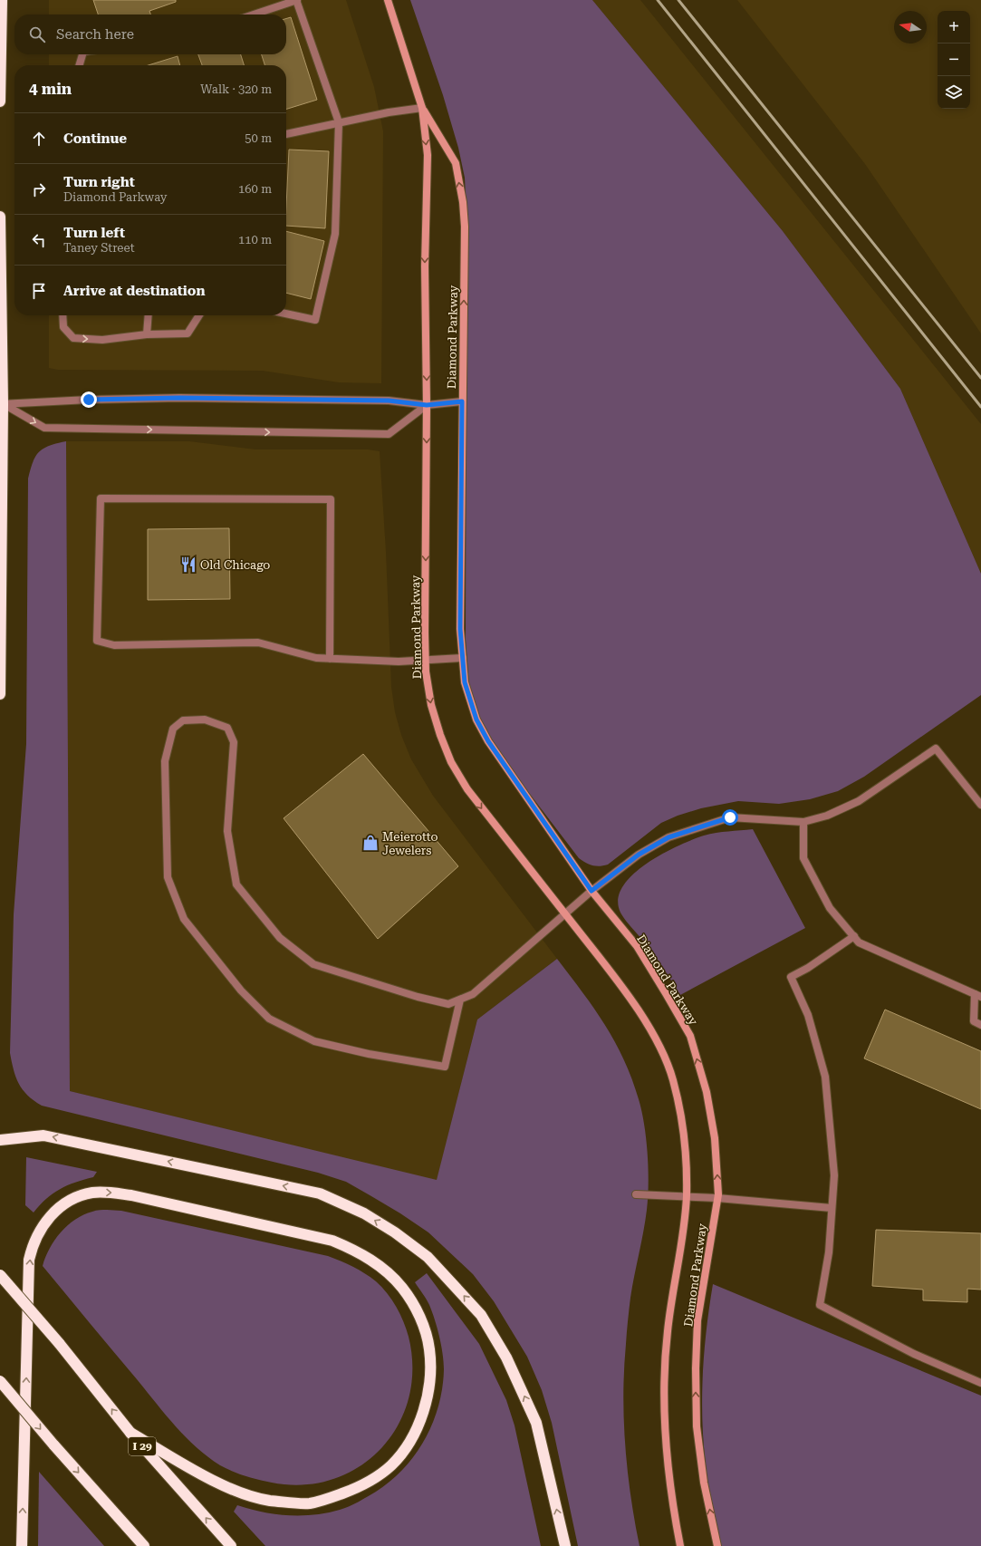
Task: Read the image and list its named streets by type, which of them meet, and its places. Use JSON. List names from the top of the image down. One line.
{"streets":{"highway":["I 29"],"street":["Diamond Parkway"]},"places":{"restaurant":["Old Chicago"],"shop":["Meierotto Jewelers"]},"north":"left","page":{"map_buttons":["+","−"],"search":"Search here","heading":["4 min","Walk · 320 m"],"list":[["Continue","50 m"],["Turn right","Diamond Parkway","160 m"],["Turn left","Taney Street","110 m"],"Arrive at destination"]}}
